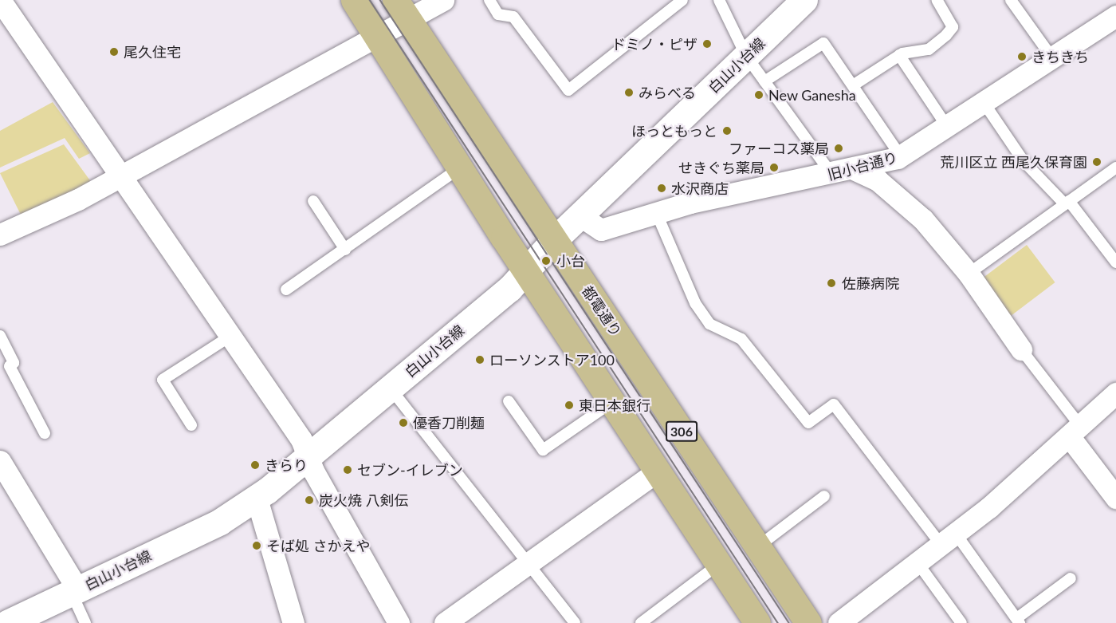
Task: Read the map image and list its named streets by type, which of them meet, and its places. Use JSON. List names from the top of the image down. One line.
{"streets":{"main road":["白山小台線","都電通り","306"],"street":["旧小台通り"]},"crossings":[["白山小台線","旧小台通り"],["白山小台線","都電通り"]],"places":["ドミノ・ピザ","尾久住宅","きちきち","みらべる","New Ganesha","ほっともっと","ファーコス薬局","荒川区立 西尾久保育園","せきぐち薬局","水沢商店","小台","佐藤病院","ローソンストア100","東日本銀行","優香刀削麺","きらり","セブン-イレブン","炭火焼 八剣伝","そば処 さかえや"]}
